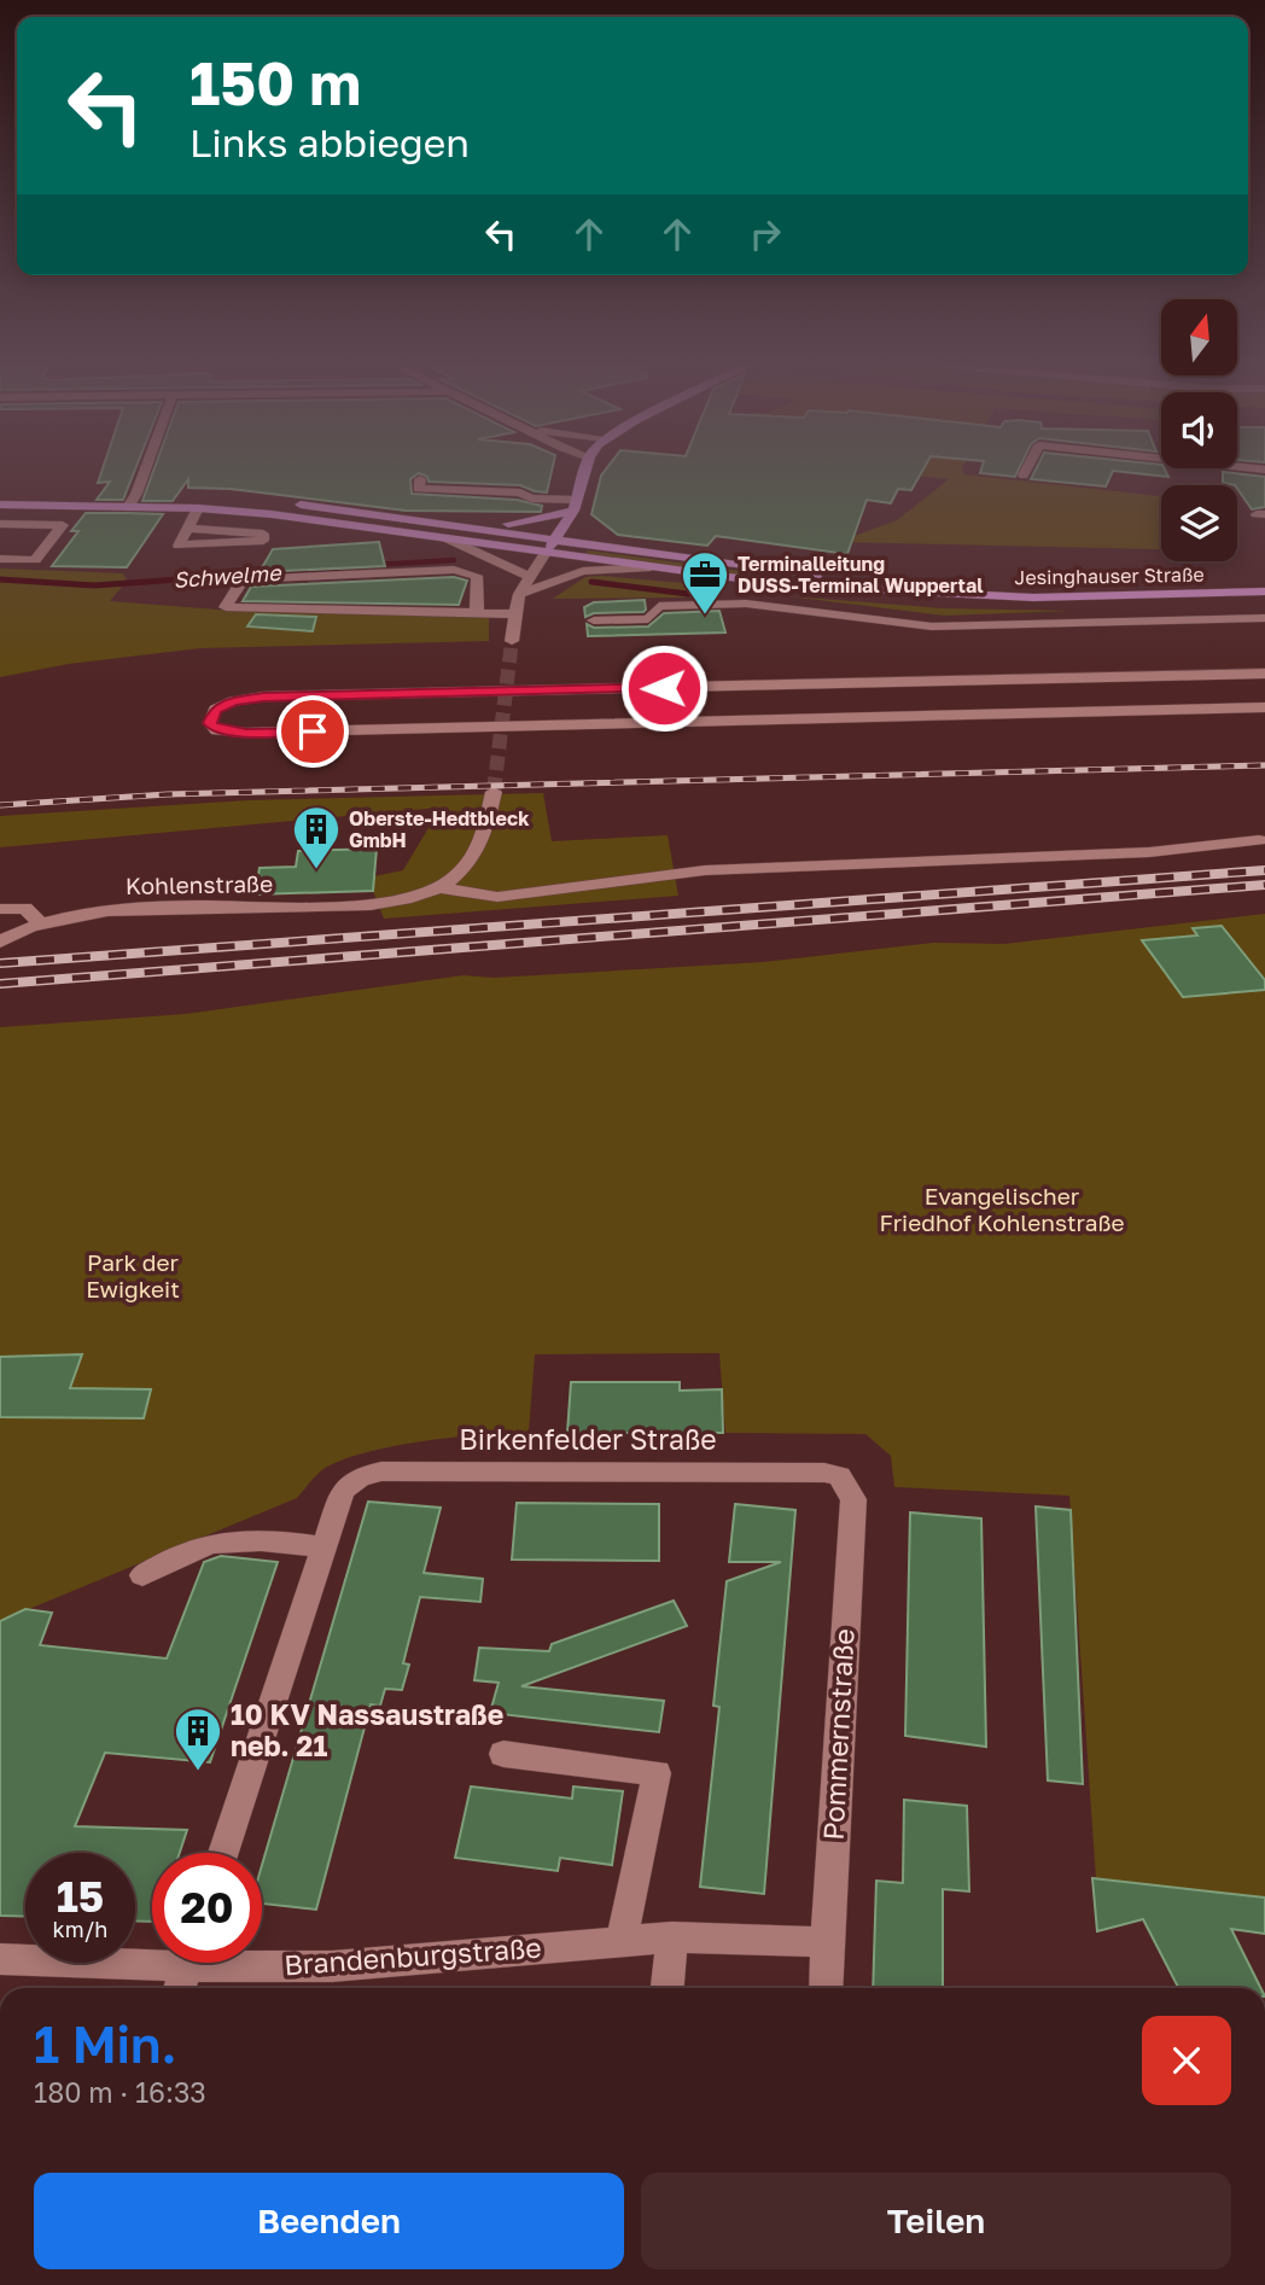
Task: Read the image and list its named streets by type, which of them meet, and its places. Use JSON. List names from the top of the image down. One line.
{"streets":{"main road":["Jesinghauser Straße"],"street":["Kohlenstraße","Birkenfelder Straße","Pommernstraße","Brandenburgstraße"]},"crossings":[["Birkenfelder Straße","Pommernstraße"],["Pommernstraße","Brandenburgstraße"]],"water":["Schwelme"],"parks":["Evangelischer Friedhof Kohlenstraße","Park der Ewigkeit"],"places":{"office":["Terminalleitung DUSS-Terminal Wuppertal"],"building":["Oberste-Hedtbleck GmbH","10 KV Nassaustraße neb. 21"]},"north":"top","page":{"turn":["150 m","Links abbiegen"],"speed":"15 km/h","limit":"20","heading":["1 Min.","180 m · 16:33"],"buttons":["Beenden","Teilen"]}}
